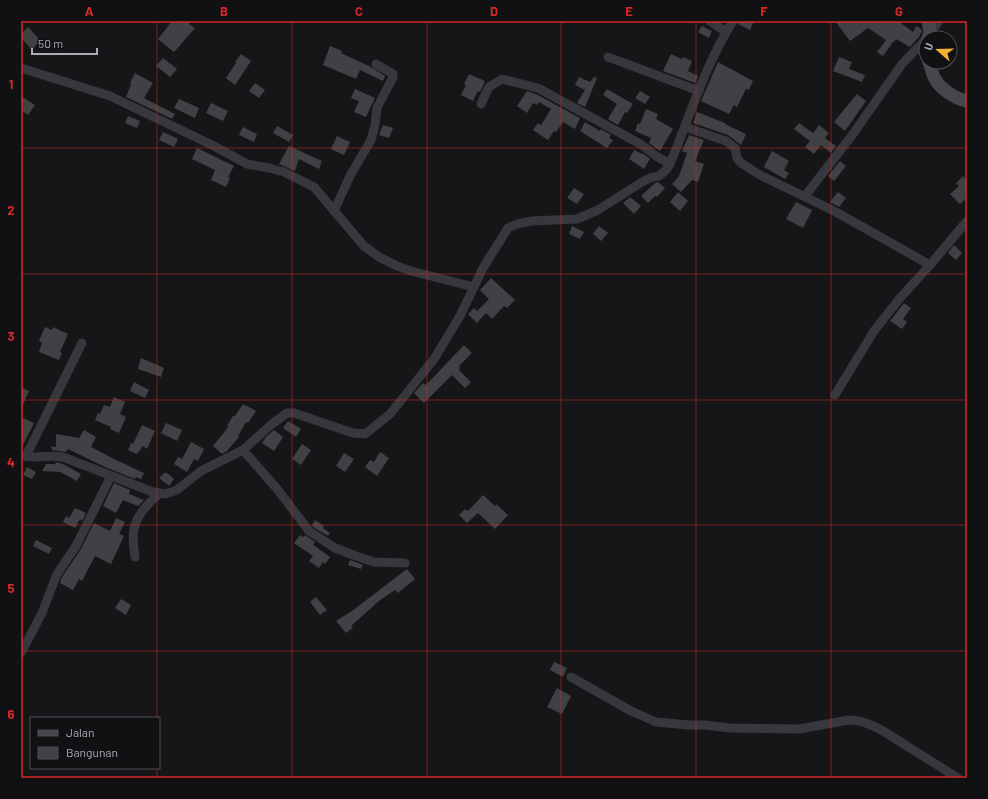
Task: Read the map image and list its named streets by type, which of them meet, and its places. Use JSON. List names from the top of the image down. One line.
{"legend":["Jalan","Bangunan"],"scale_bar":"50 m","north":"left","grid":{"columns":["A","B","C","D","E","F","G"],"rows":["1","2","3","4","5","6"]}}
